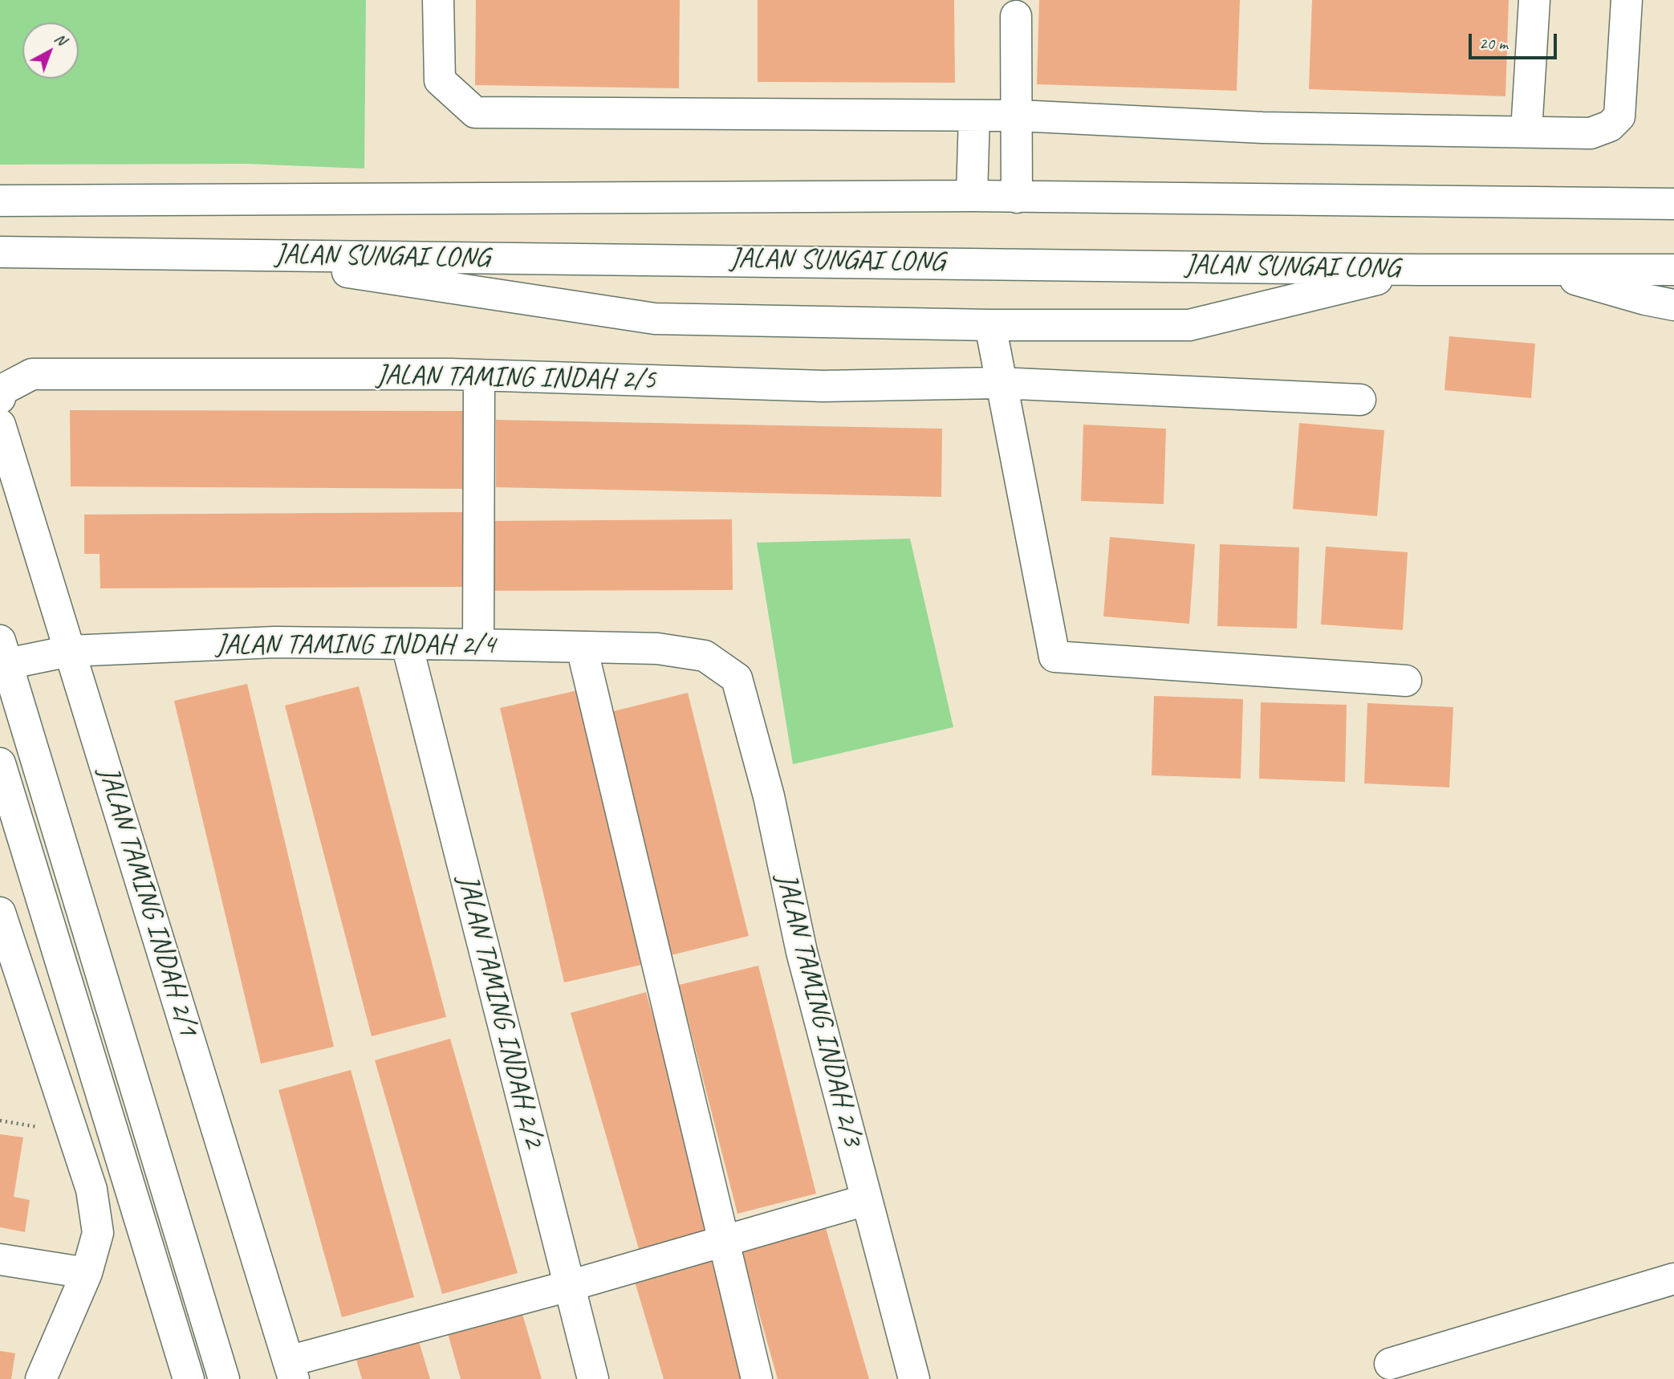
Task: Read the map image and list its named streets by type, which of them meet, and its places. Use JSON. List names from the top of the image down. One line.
{"streets":{"street":["JALAN SUNGAI LONG","JALAN TAMING INDAH 2/5","JALAN TAMING INDAH 2/4","JALAN TAMING INDAH 2/1","JALAN TAMING INDAH 2/3","JALAN TAMING INDAH 2/2"]},"crossings":[["JALAN TAMING INDAH 2/4","JALAN TAMING INDAH 2/1"],["JALAN TAMING INDAH 2/4","JALAN TAMING INDAH 2/3"],["JALAN TAMING INDAH 2/4","JALAN TAMING INDAH 2/2"]],"scale_bar":"20 m","north":"top right"}
